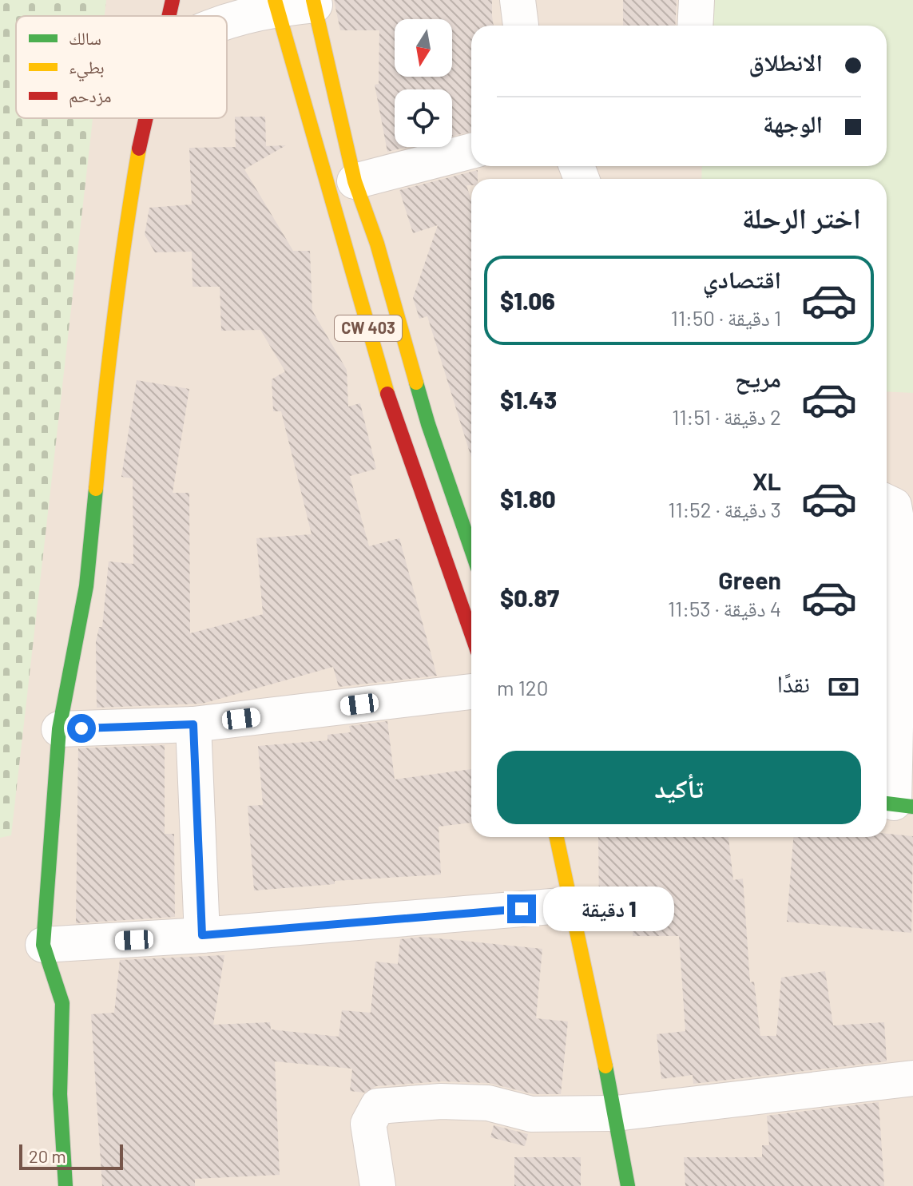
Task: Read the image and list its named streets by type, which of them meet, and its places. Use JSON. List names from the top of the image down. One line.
{"streets":{"main road":["CW 403"]},"legend":["سالك","بطيء","مزدحم"],"scale_bar":"20 m","north":"bottom","page":{"banner":["الانطلاق","الوجهة"],"heading":"اختر الرحلة","list":[{"name":"اقتصادي","note":"1 دقيقة · 11:50","value":"$1.06"},{"name":"مريح","note":"2 دقيقة · 11:51","value":"$1.43"},{"name":"XL","note":"3 دقيقة · 11:52","value":"$1.80"},{"name":"Green","note":"4 دقيقة · 11:53","value":"$0.87"}],"pay":["نقدًا","120 m"],"buttons":"تأكيد","bubble":"1 دقيقة","scale":"20 m"}}
